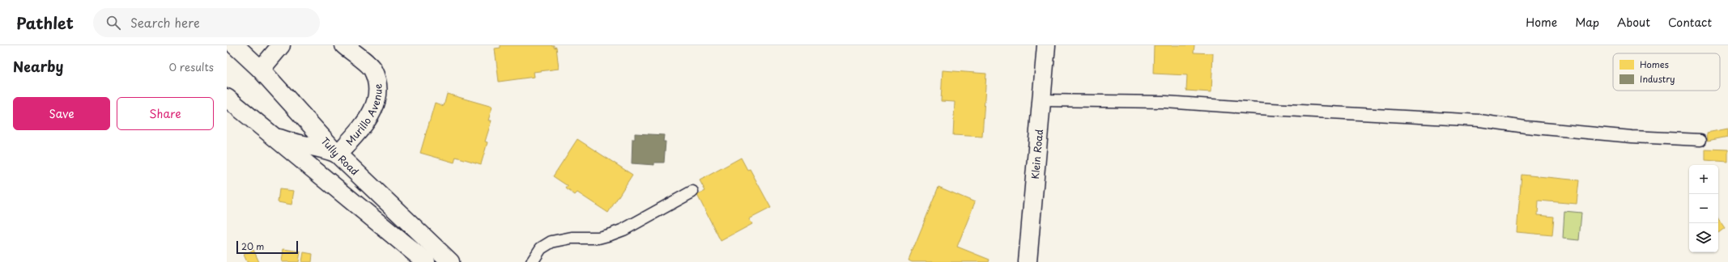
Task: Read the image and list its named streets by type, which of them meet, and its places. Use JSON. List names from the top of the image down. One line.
{"streets":{"street":["Murillo Avenue","Klein Road","Tully Road"]},"crossings":[["Murillo Avenue","Tully Road"]],"legend":["Homes","Industry"],"scale_bar":"20 m","page":{"header":"Pathlet","search":"Search here","nav":["Home","Map","About","Contact"],"heading":["Nearby","0 results"],"buttons":["Save","Share"],"map_buttons":["+","−"],"scale":"20 m"}}
